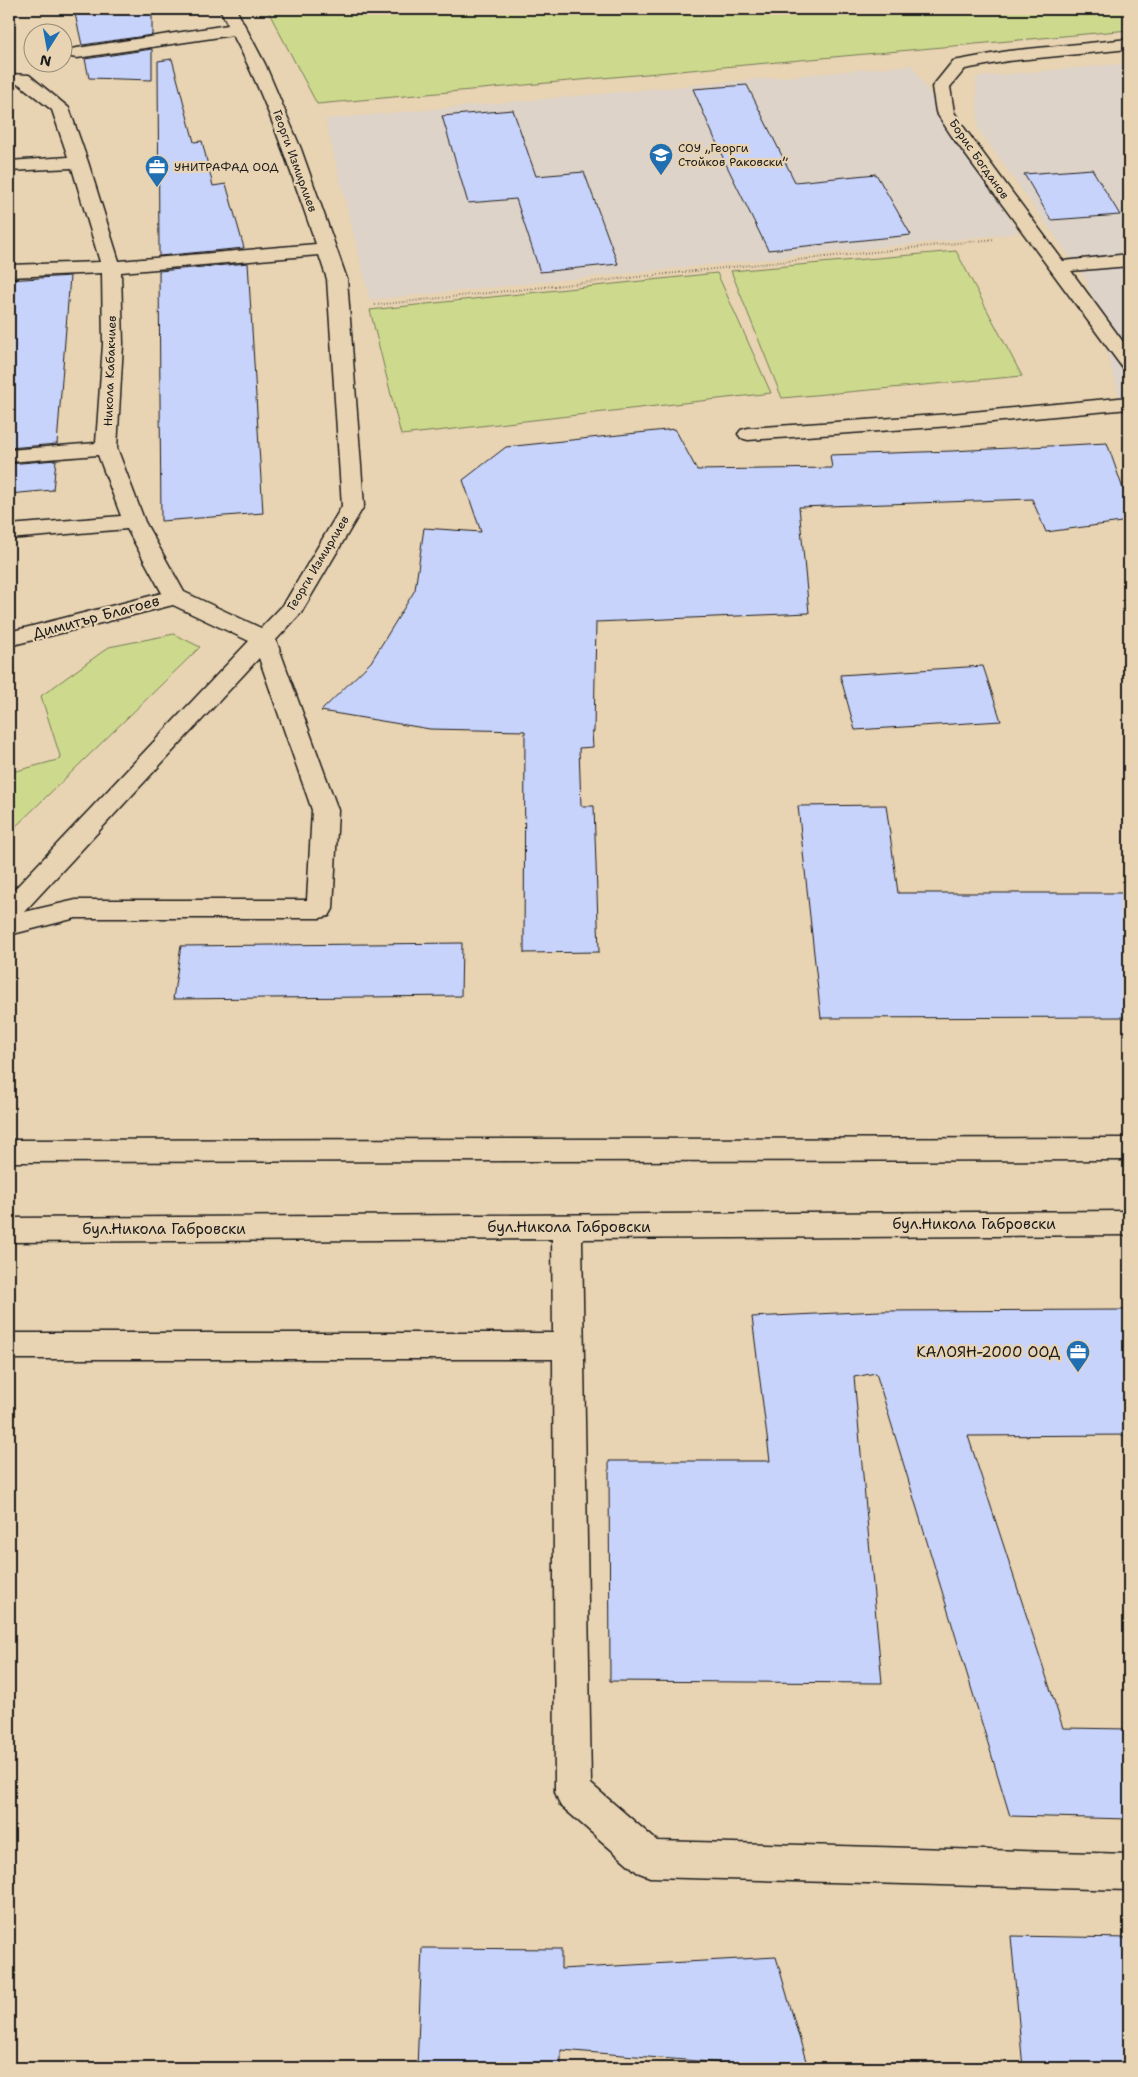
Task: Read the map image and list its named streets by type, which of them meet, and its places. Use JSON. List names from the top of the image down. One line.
{"streets":{"street":["Борис Богданов","Георги Измирлиев","Никола Кабакчиев","Димитър Благоев","бул.Никола Габровски"]},"crossings":[["Георги Измирлиев","Димитър Благоев"],["Никола Кабакчиев","Димитър Благоев"]],"places":{"school or university":["СОУ „Георги Стойков Раковски”"],"office":["УНИТРАФАД ООД","КАЛОЯН-2000 ООД"]},"north":"bottom"}
